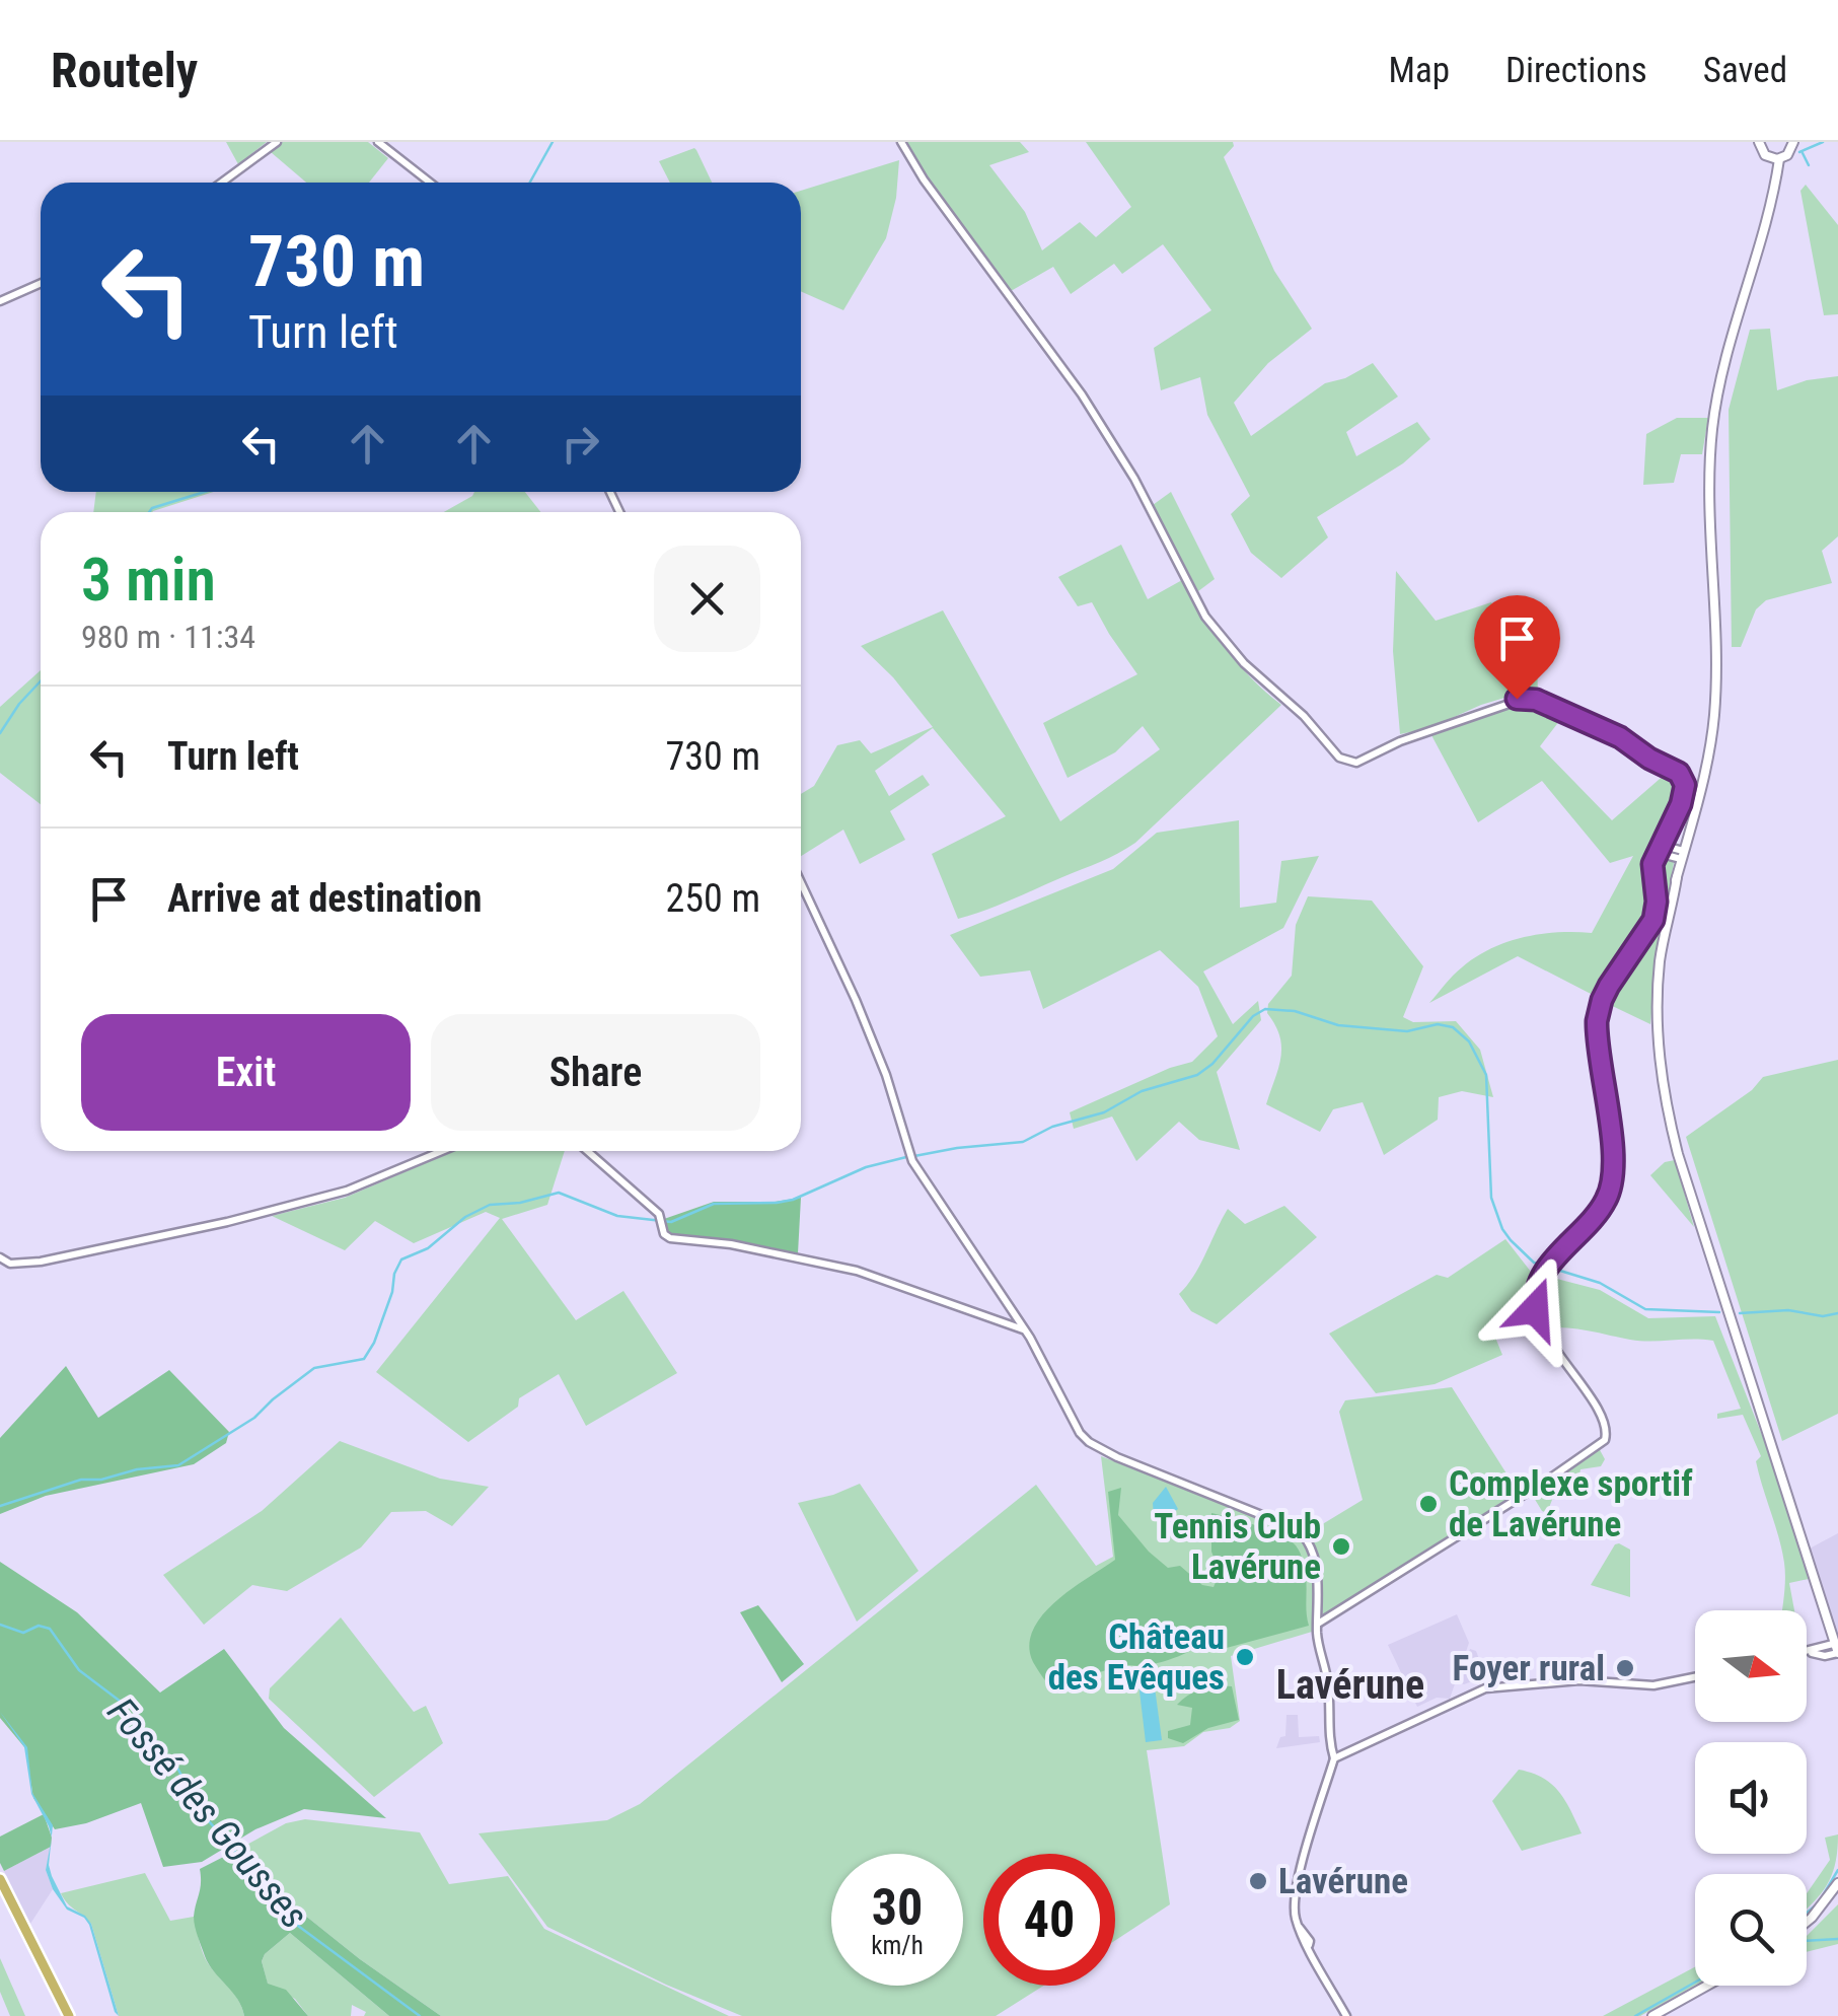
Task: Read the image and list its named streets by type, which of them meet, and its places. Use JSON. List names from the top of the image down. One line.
{"districts":["Lavérune"],"water":["Fossé des Gousses"],"places":["Complexe sportif de Lavérune","Tennis Club Lavérune","Château des Evêques","Foyer rural","Lavérune"],"north":"right","page":{"header":"Routely","nav":["Map","Directions","Saved"],"turn":["730 m","Turn left"],"heading":["3 min","980 m · 11:34"],"list":[{"name":"Turn left","value":"730 m"},{"name":"Arrive at destination","value":"250 m"}],"buttons":["Exit","Share"],"speed":"30 km/h","limit":"40"}}
